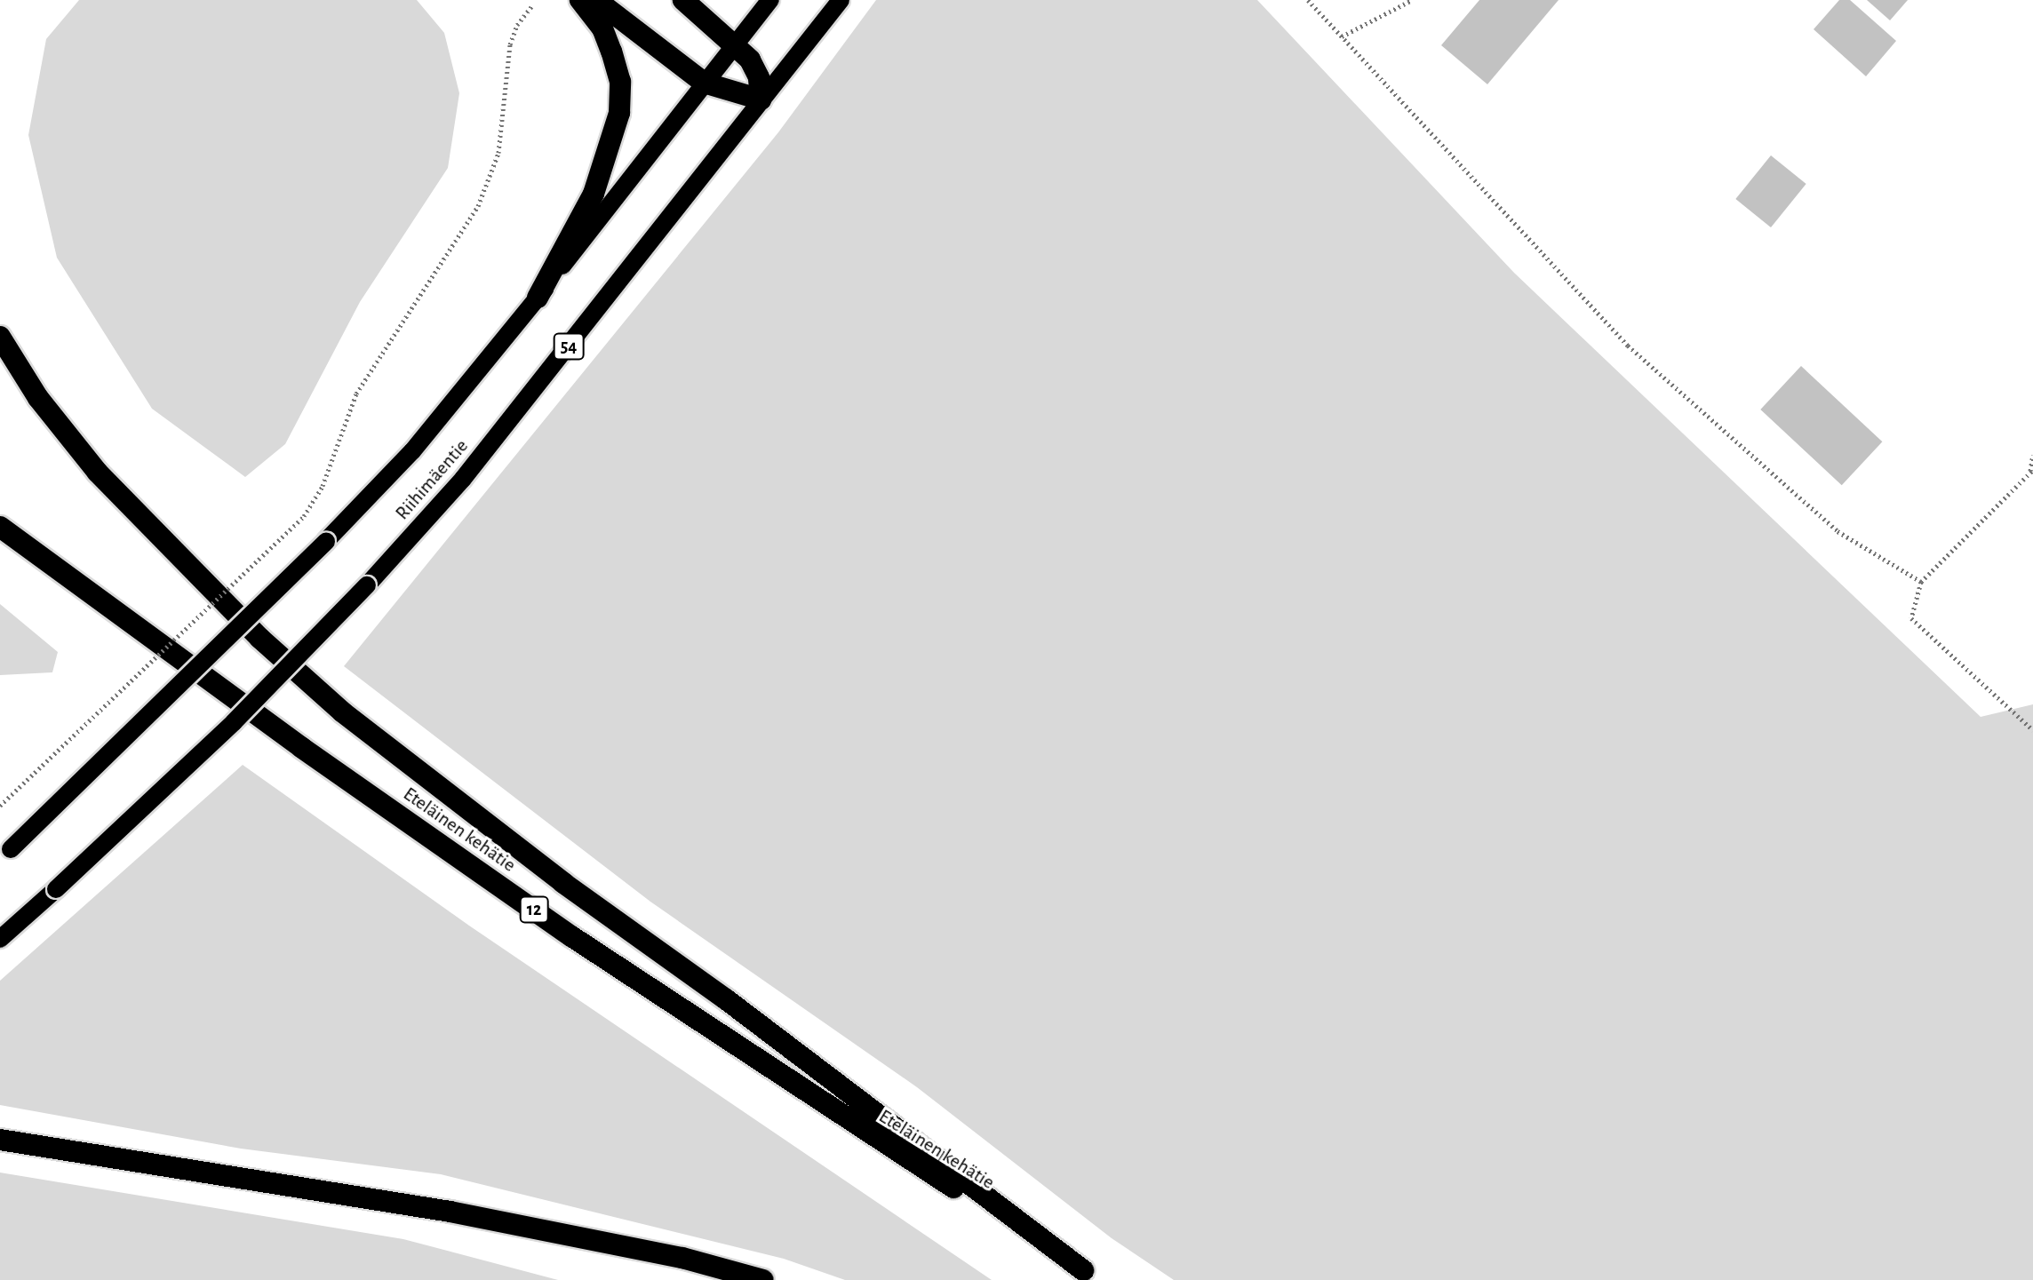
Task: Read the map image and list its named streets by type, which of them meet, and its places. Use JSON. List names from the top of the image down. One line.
{"streets":{"highway":["Eteläinen kehätie","12"],"main road":["54","Riihimäentie"]}}
